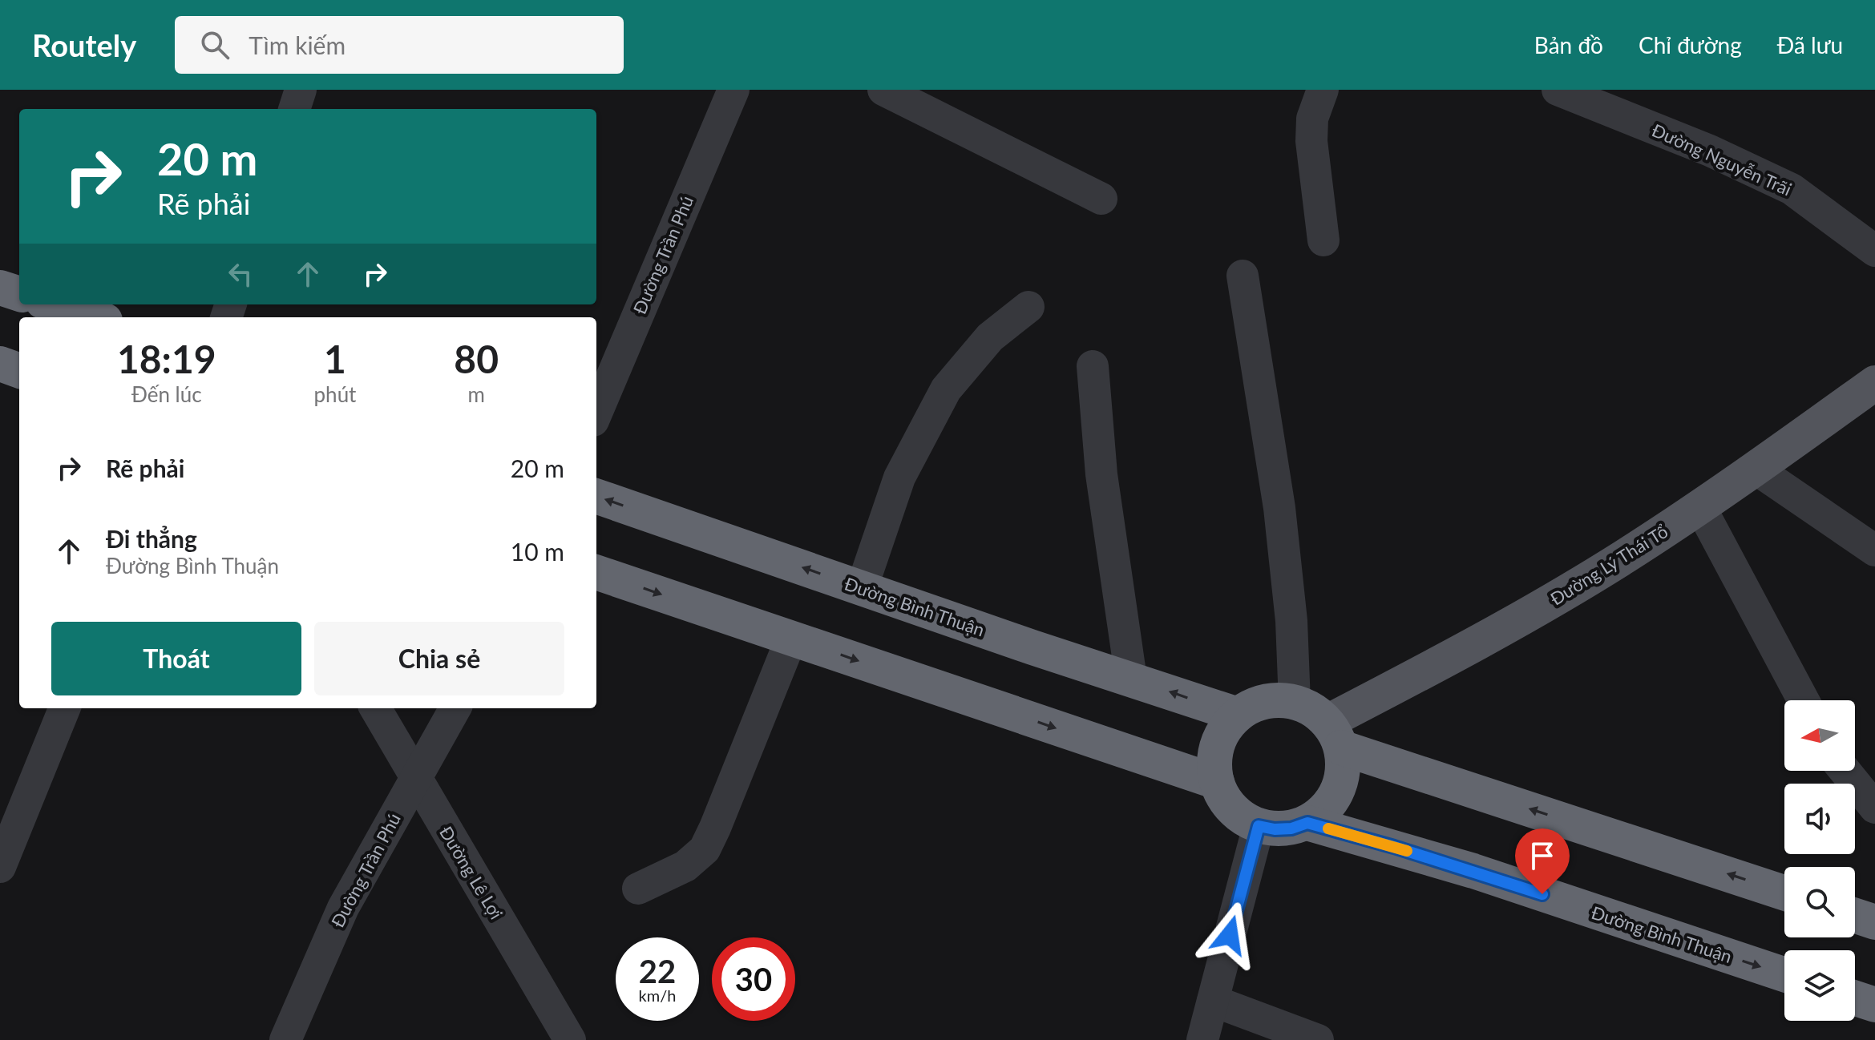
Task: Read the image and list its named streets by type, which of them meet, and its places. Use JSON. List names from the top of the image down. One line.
{"streets":{"highway":["Đường Bình Thuận"],"main road":["Đường Lý Thái Tổ"],"street":["Đường Nguyễn Trãi","Đường Trần Phú","Đường Lê Lợi"]},"crossings":[["Đường Trần Phú","Đường Lê Lợi"],["Đường Lý Thái Tổ","Đường Bình Thuận"]],"north":"left","page":{"header":"Routely","search":"Tìm kiếm","nav":["Bản đồ","Chỉ đường","Đã lưu"],"turn":["20 m","Rẽ phải"],"eta":["18:19","Đến lúc","1","phút","80","m"],"list":[{"name":"Rẽ phải","value":"20 m"},{"name":"Đi thẳng","note":"Đường Bình Thuận","value":"10 m"}],"buttons":["Thoát","Chia sẻ"],"speed":"22 km/h","limit":"30"}}
